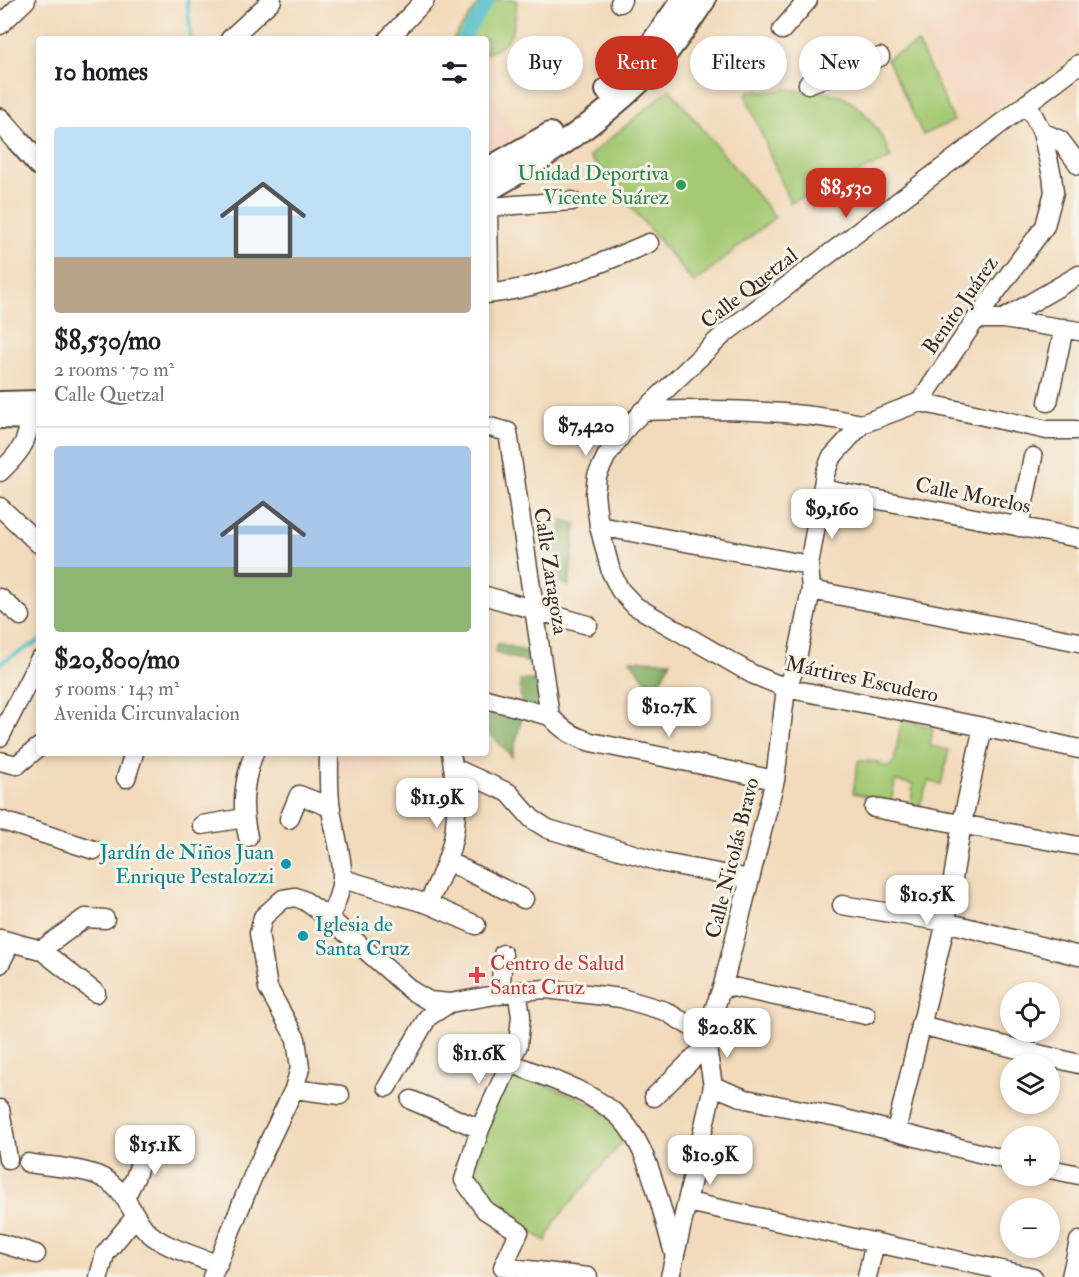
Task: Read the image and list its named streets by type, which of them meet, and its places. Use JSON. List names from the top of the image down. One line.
{"streets":{"street":["Calle Quetzal","Benito Juárez","Calle Morelos","Calle Zaragoza","Mártires Escudero","Calle Nicolás Bravo"]},"crossings":[["Calle Quetzal","Benito Juárez"],["Calle Quetzal","Mártires Escudero"],["Calle Morelos","Calle Nicolás Bravo"],["Mártires Escudero","Calle Nicolás Bravo"]],"places":{"other":["Unidad Deportiva Vicente Suárez","Jardín de Niños Juan Enrique Pestalozzi","Iglesia de Santa Cruz"],"health":["Centro de Salud Santa Cruz"]},"page":{"chip":["Buy","Rent","Filters","New"],"heading":"10 homes","list":[{"name":"$8,530/mo","note":"2 rooms · 70 m² · Calle Quetzal"},{"name":"$20,800/mo","note":"5 rooms · 143 m² · Avenida Circunvalacion"}],"price":["$8,530","$7,420","$9,160","$10.7K","$11.9K","$10.5K","$20.8K","$11.6K","$15.1K","$10.9K"],"map_buttons":["+","−"]}}
